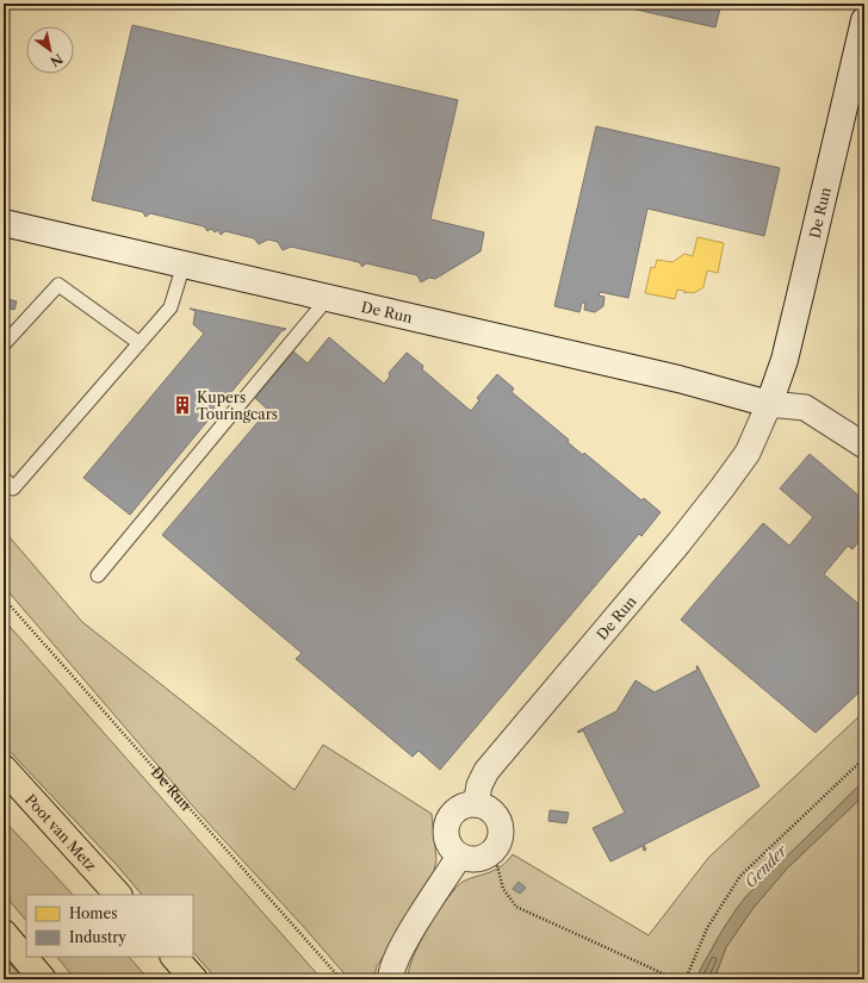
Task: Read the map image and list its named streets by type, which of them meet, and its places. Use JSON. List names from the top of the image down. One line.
{"streets":{"highway":["Poot van Metz"],"street":["De Run"]},"water":["Gender"],"places":{"building":["Kupers Touringcars"]},"legend":["Homes","Industry"],"north":"bottom right"}
